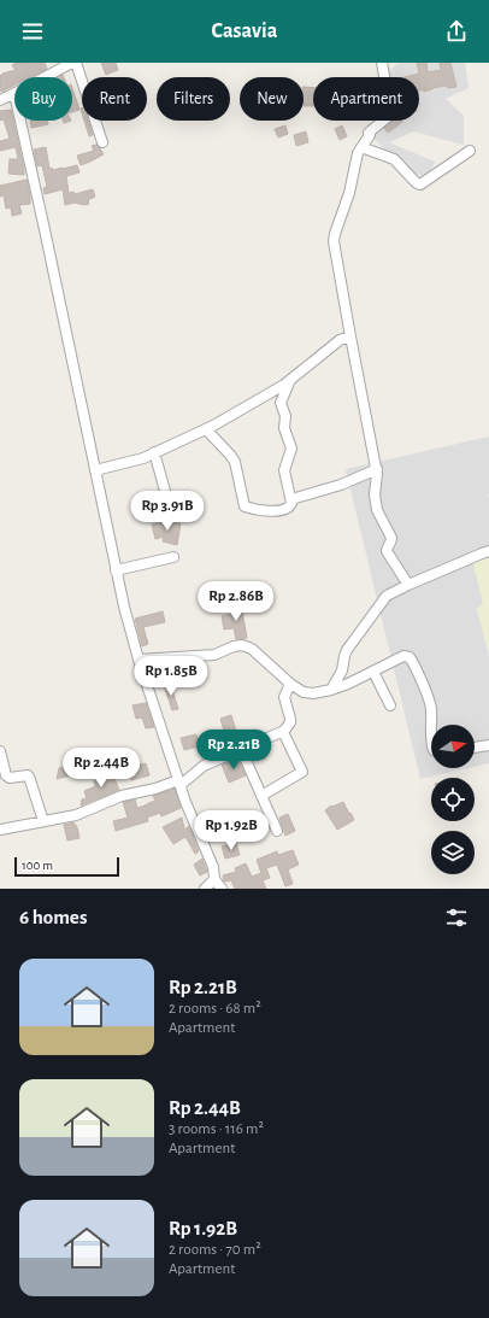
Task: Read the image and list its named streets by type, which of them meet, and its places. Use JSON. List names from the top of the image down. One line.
{"scale_bar":"100 m","north":"right","page":{"header":"Casavia","chip":["Buy","Rent","Filters","New","Apartment"],"price":["Rp 3.91B","Rp 2.86B","Rp 1.85B","Rp 2.21B","Rp 2.44B","Rp 1.92B"],"scale":"100 m","heading":"6 homes","list":[{"name":"Rp 2.21B","note":"2 rooms · 68 m² · Apartment"},{"name":"Rp 2.44B","note":"3 rooms · 116 m² · Apartment"},{"name":"Rp 1.92B","note":"2 rooms · 70 m² · Apartment"}]}}
